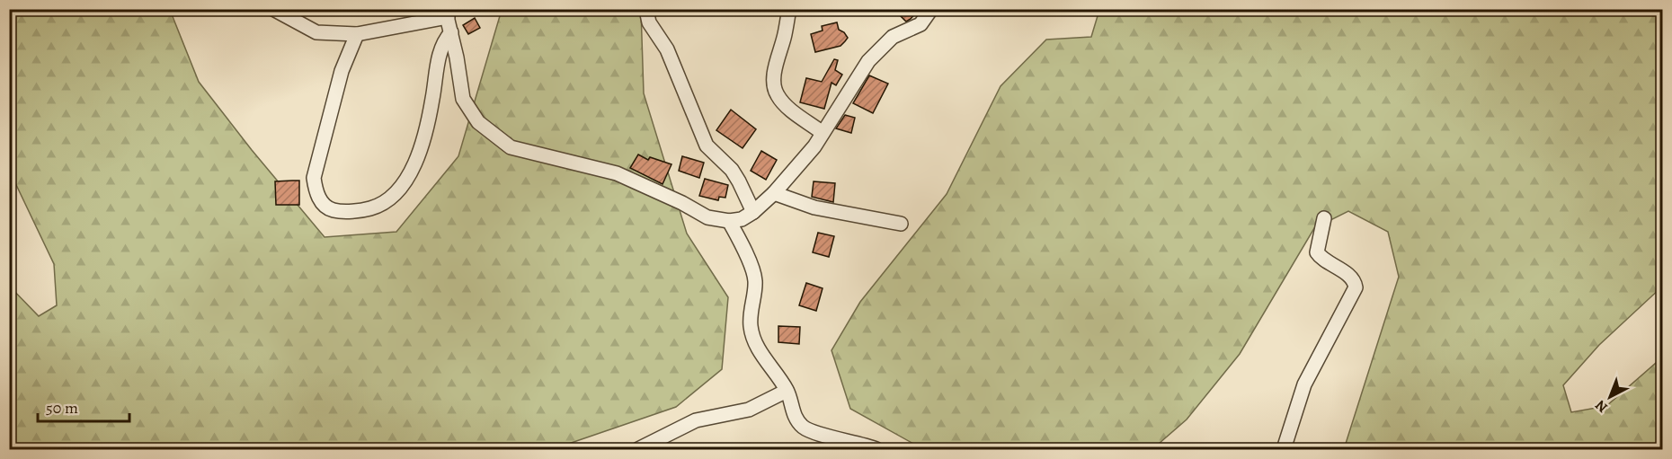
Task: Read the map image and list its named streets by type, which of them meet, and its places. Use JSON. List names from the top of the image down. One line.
{"scale_bar":"50 m","north":"bottom left"}
